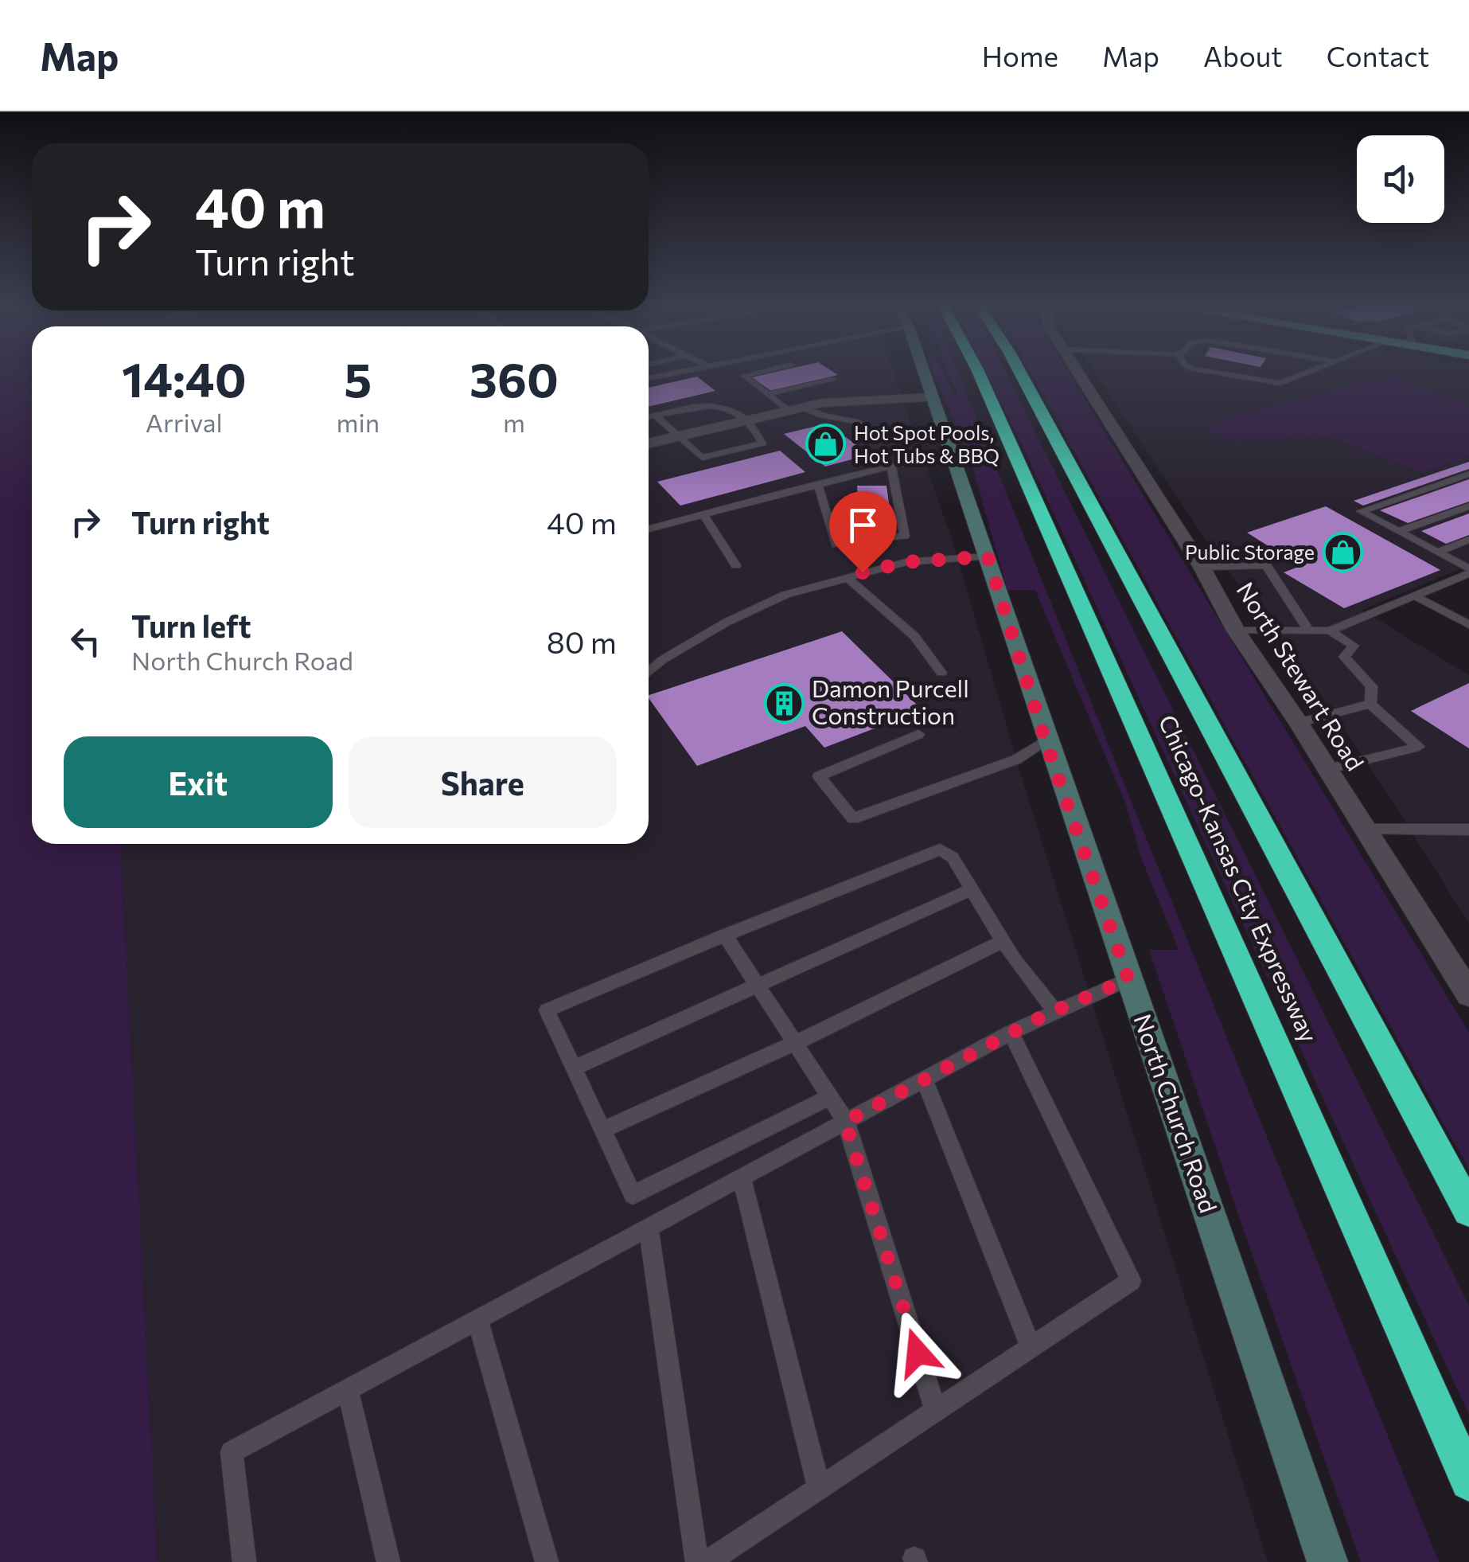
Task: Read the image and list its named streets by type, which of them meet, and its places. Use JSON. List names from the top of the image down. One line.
{"streets":{"highway":["Chicago-Kansas City Expressway"],"main road":["North Church Road"],"street":["North Stewart Road"]},"places":{"shop":["Hot Spot Pools, Hot Tubs & BBQ","Public Storage"],"building":["Damon Purcell Construction"]},"page":{"header":"Map","nav":["Home","Map","About","Contact"],"turn":["40 m","Turn right"],"eta":["14:40","Arrival","5","min","360","m"],"list":[{"name":"Turn right","value":"40 m"},{"name":"Turn left","note":"North Church Road","value":"80 m"}],"buttons":["Exit","Share"]}}
